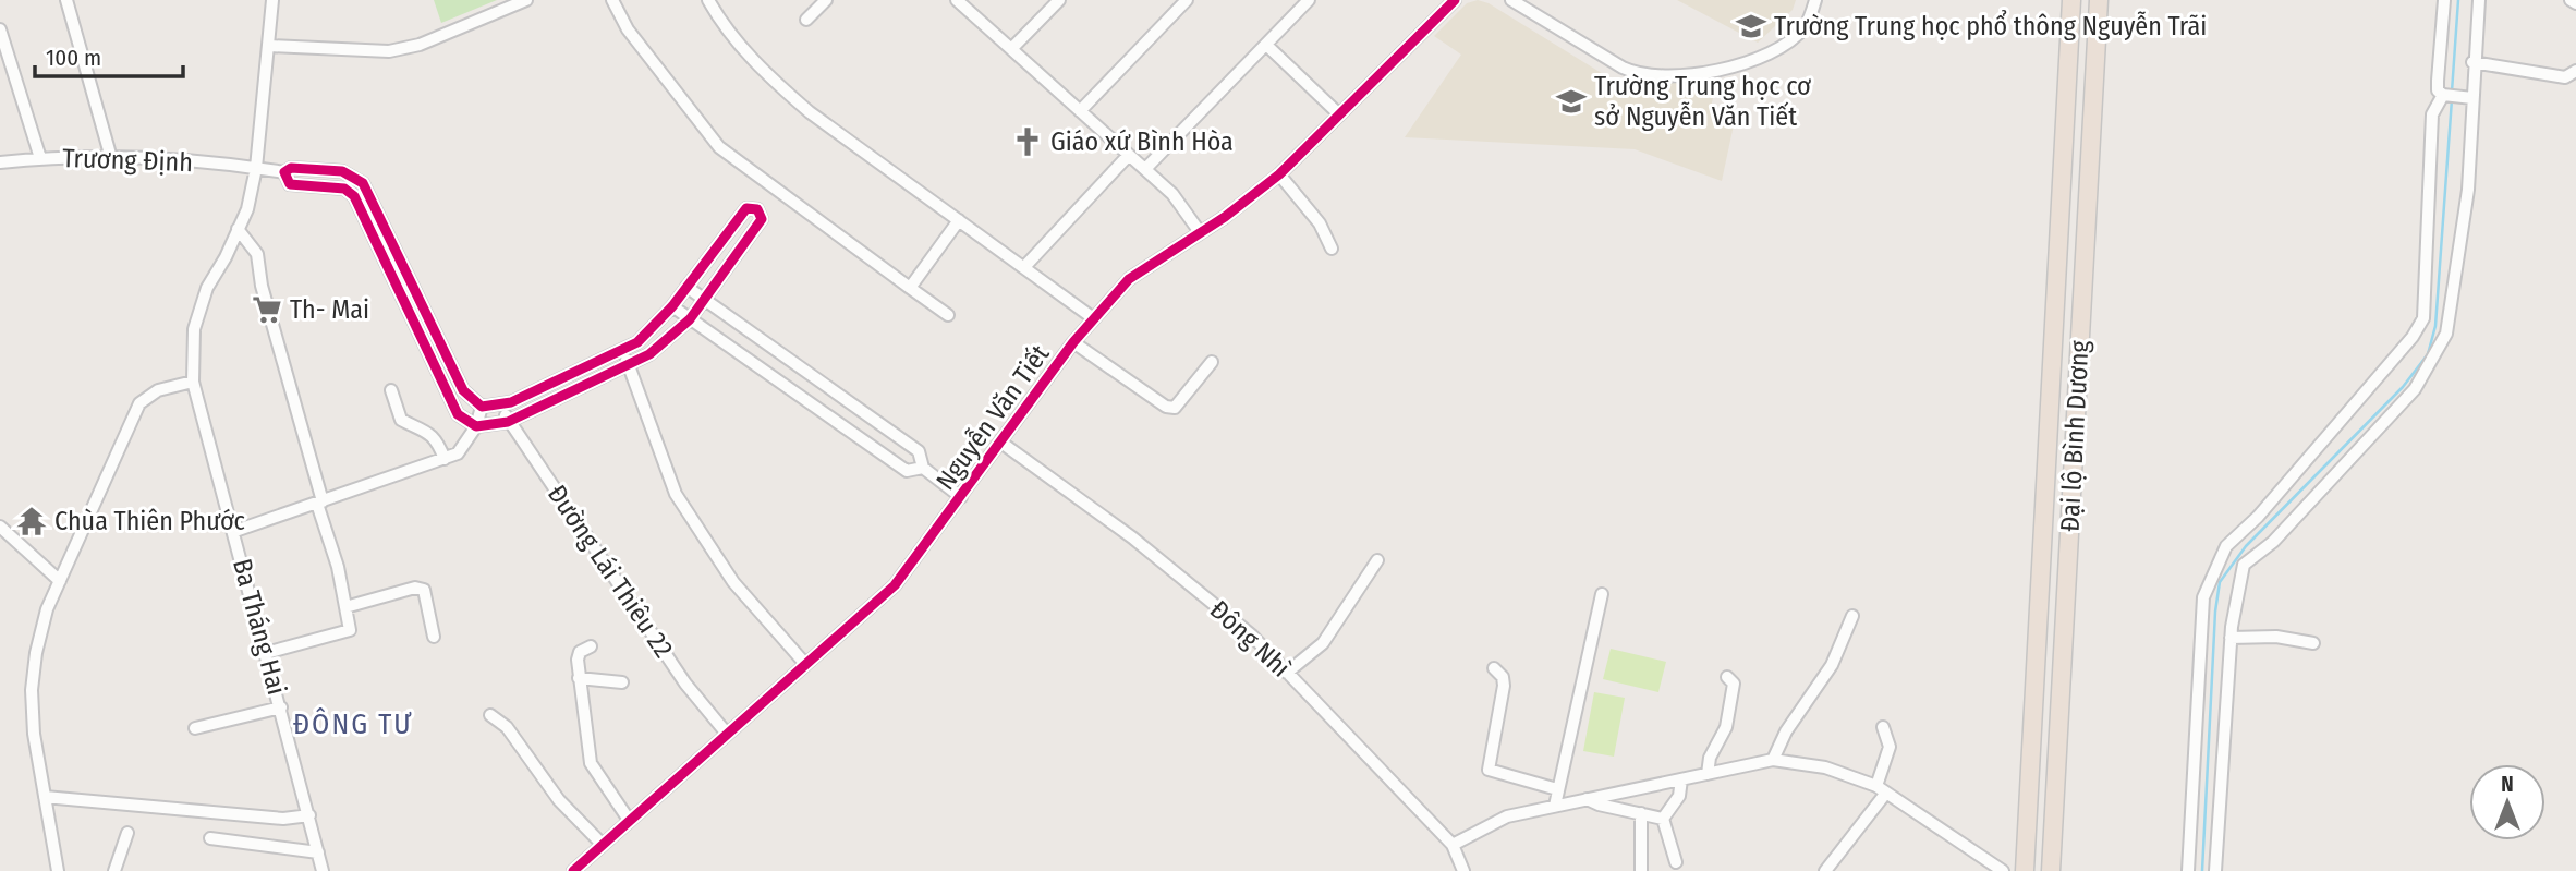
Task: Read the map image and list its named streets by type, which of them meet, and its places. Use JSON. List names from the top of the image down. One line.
{"streets":{"highway":["Đại lộ Bình Dương"],"street":["Trương Định","Nguyễn Văn Tiết","Đường Lái Thiêu 22","Ba Tháng Hai","Đông Nhì"]},"crossings":[["Trương Định","Ba Tháng Hai"],["Nguyễn Văn Tiết","Đường Lái Thiêu 22"],["Nguyễn Văn Tiết","Đông Nhì"]],"districts":["ĐÔNG TƯ"],"places":{"school or university":["Trường Trung học phổ thông Nguyễn Trãi","Trường Trung học cơ sở Nguyễn Văn Tiết"],"church":["Giáo xứ Bình Hòa"],"supermarket":["Th- Mai"],"temple":["Chùa Thiên Phước"]},"scale_bar":"100 m","north":"top"}
